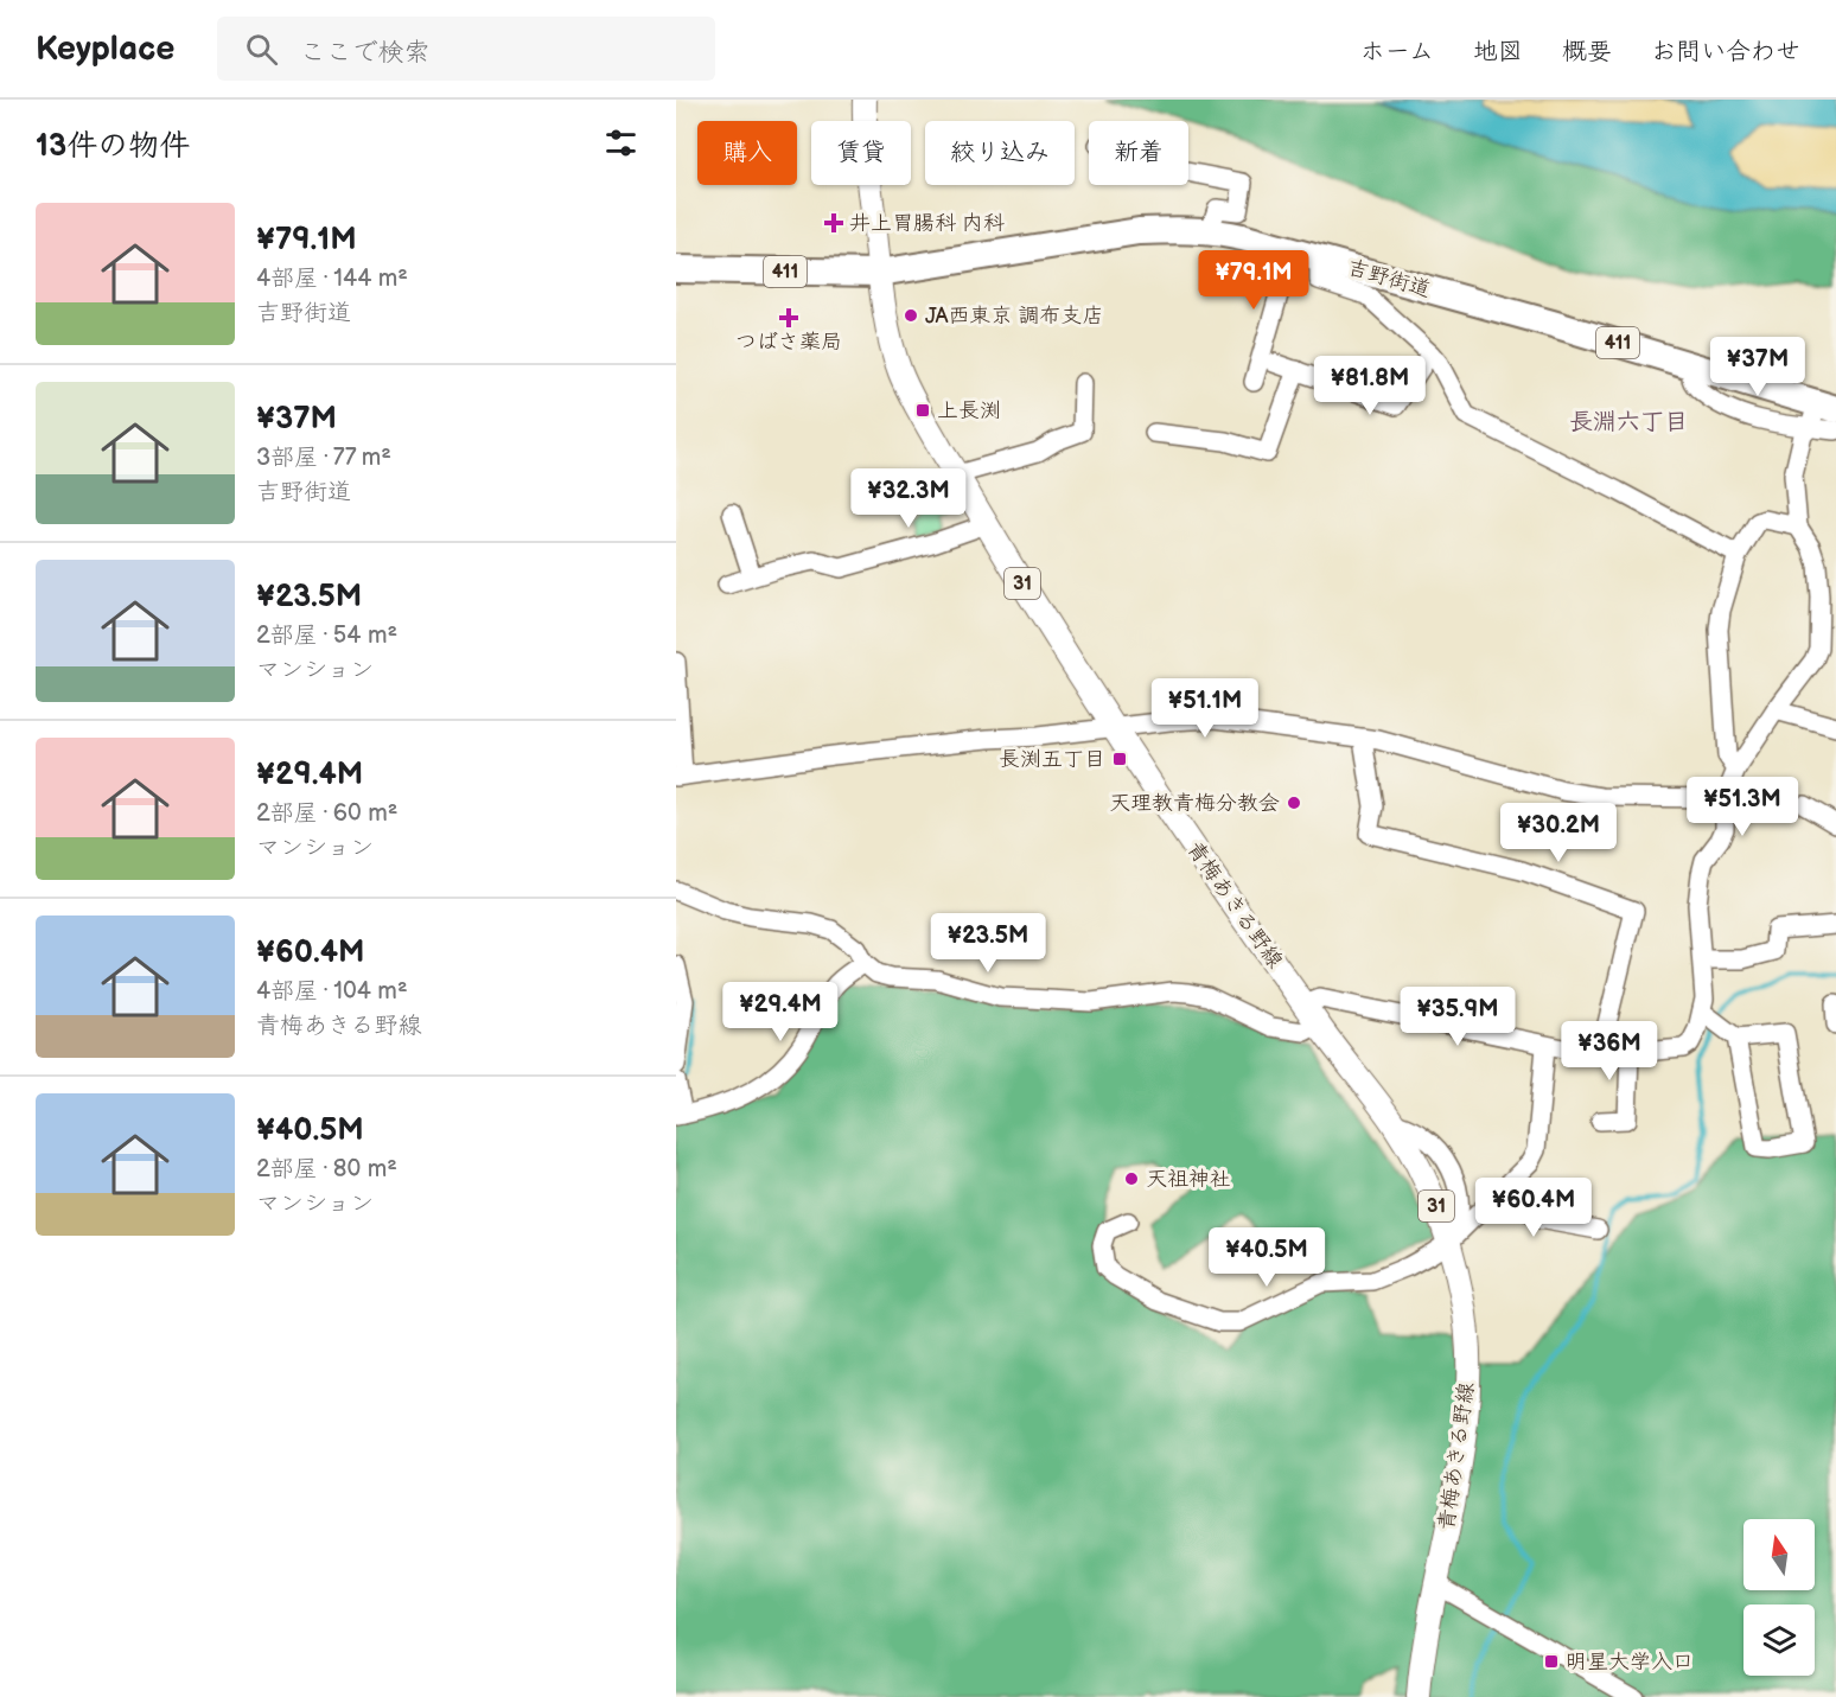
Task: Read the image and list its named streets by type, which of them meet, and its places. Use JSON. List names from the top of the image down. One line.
{"streets":{"highway":["411","吉野街道"],"main road":["31","青梅あきる野線"]},"crossings":[["吉野街道","青梅あきる野線"]],"districts":["長淵六丁目"],"places":{"health":["井上胃腸科 内科","つばさ薬局"],"other":["JA西東京 調布支店","天理教青梅分教会","天祖神社"],"transit":["上長渕","長渕五丁目","明星大学入口"]},"north":"top","page":{"header":"Keyplace","search":"ここで検索","nav":["ホーム","地図","概要","お問い合わせ"],"heading":"13件の物件","chip":["購入","賃貸","絞り込み","新着"],"list":[{"name":"¥79.1M","note":"4部屋 · 144 m² · 吉野街道"},{"name":"¥37M","note":"3部屋 · 77 m² · 吉野街道"},{"name":"¥23.5M","note":"2部屋 · 54 m² · マンション"},{"name":"¥29.4M","note":"2部屋 · 60 m² · マンション"},{"name":"¥60.4M","note":"4部屋 · 104 m² · 青梅あきる野線"},{"name":"¥40.5M","note":"2部屋 · 80 m² · マンション"}],"price":["¥79.1M","¥37M","¥81.8M","¥32.3M","¥51.1M","¥51.3M","¥30.2M","¥23.5M","¥29.4M","¥35.9M","¥36M","¥60.4M","¥40.5M"]}}
